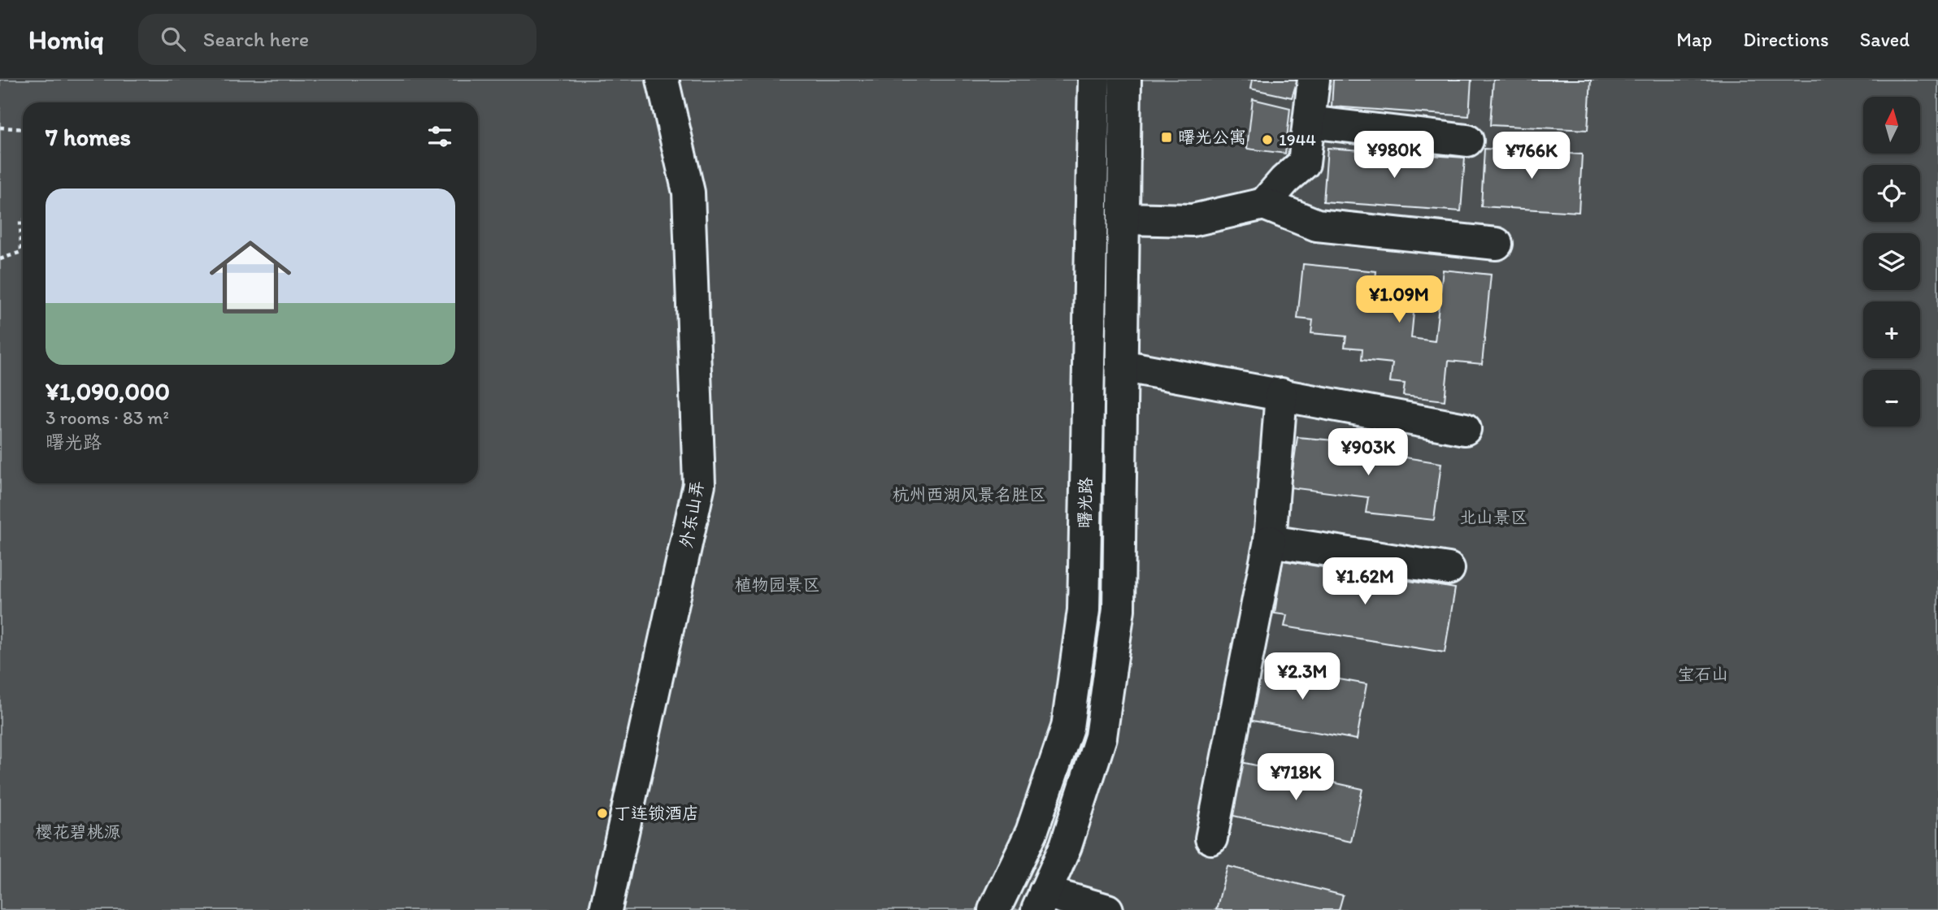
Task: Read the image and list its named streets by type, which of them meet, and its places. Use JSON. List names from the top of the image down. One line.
{"streets":{"main road":["曙光路","外东山弄"]},"parks":["杭州西湖风景名胜区","北山景区","植物园景区","宝石山","樱花碧桃源"],"places":{"transit":["曙光公寓"],"other":["1944","丁连锁酒店"]},"north":"top","page":{"header":"Homiq","search":"Search here","nav":["Map","Directions","Saved"],"map_buttons":["+","−"],"heading":"7 homes","price":["¥980K","¥766K","¥1.09M","¥903K","¥1.62M","¥2.3M","¥718K"],"list":[{"name":"¥1,090,000","note":"3 rooms · 83 m² · 曙光路"}]}}
